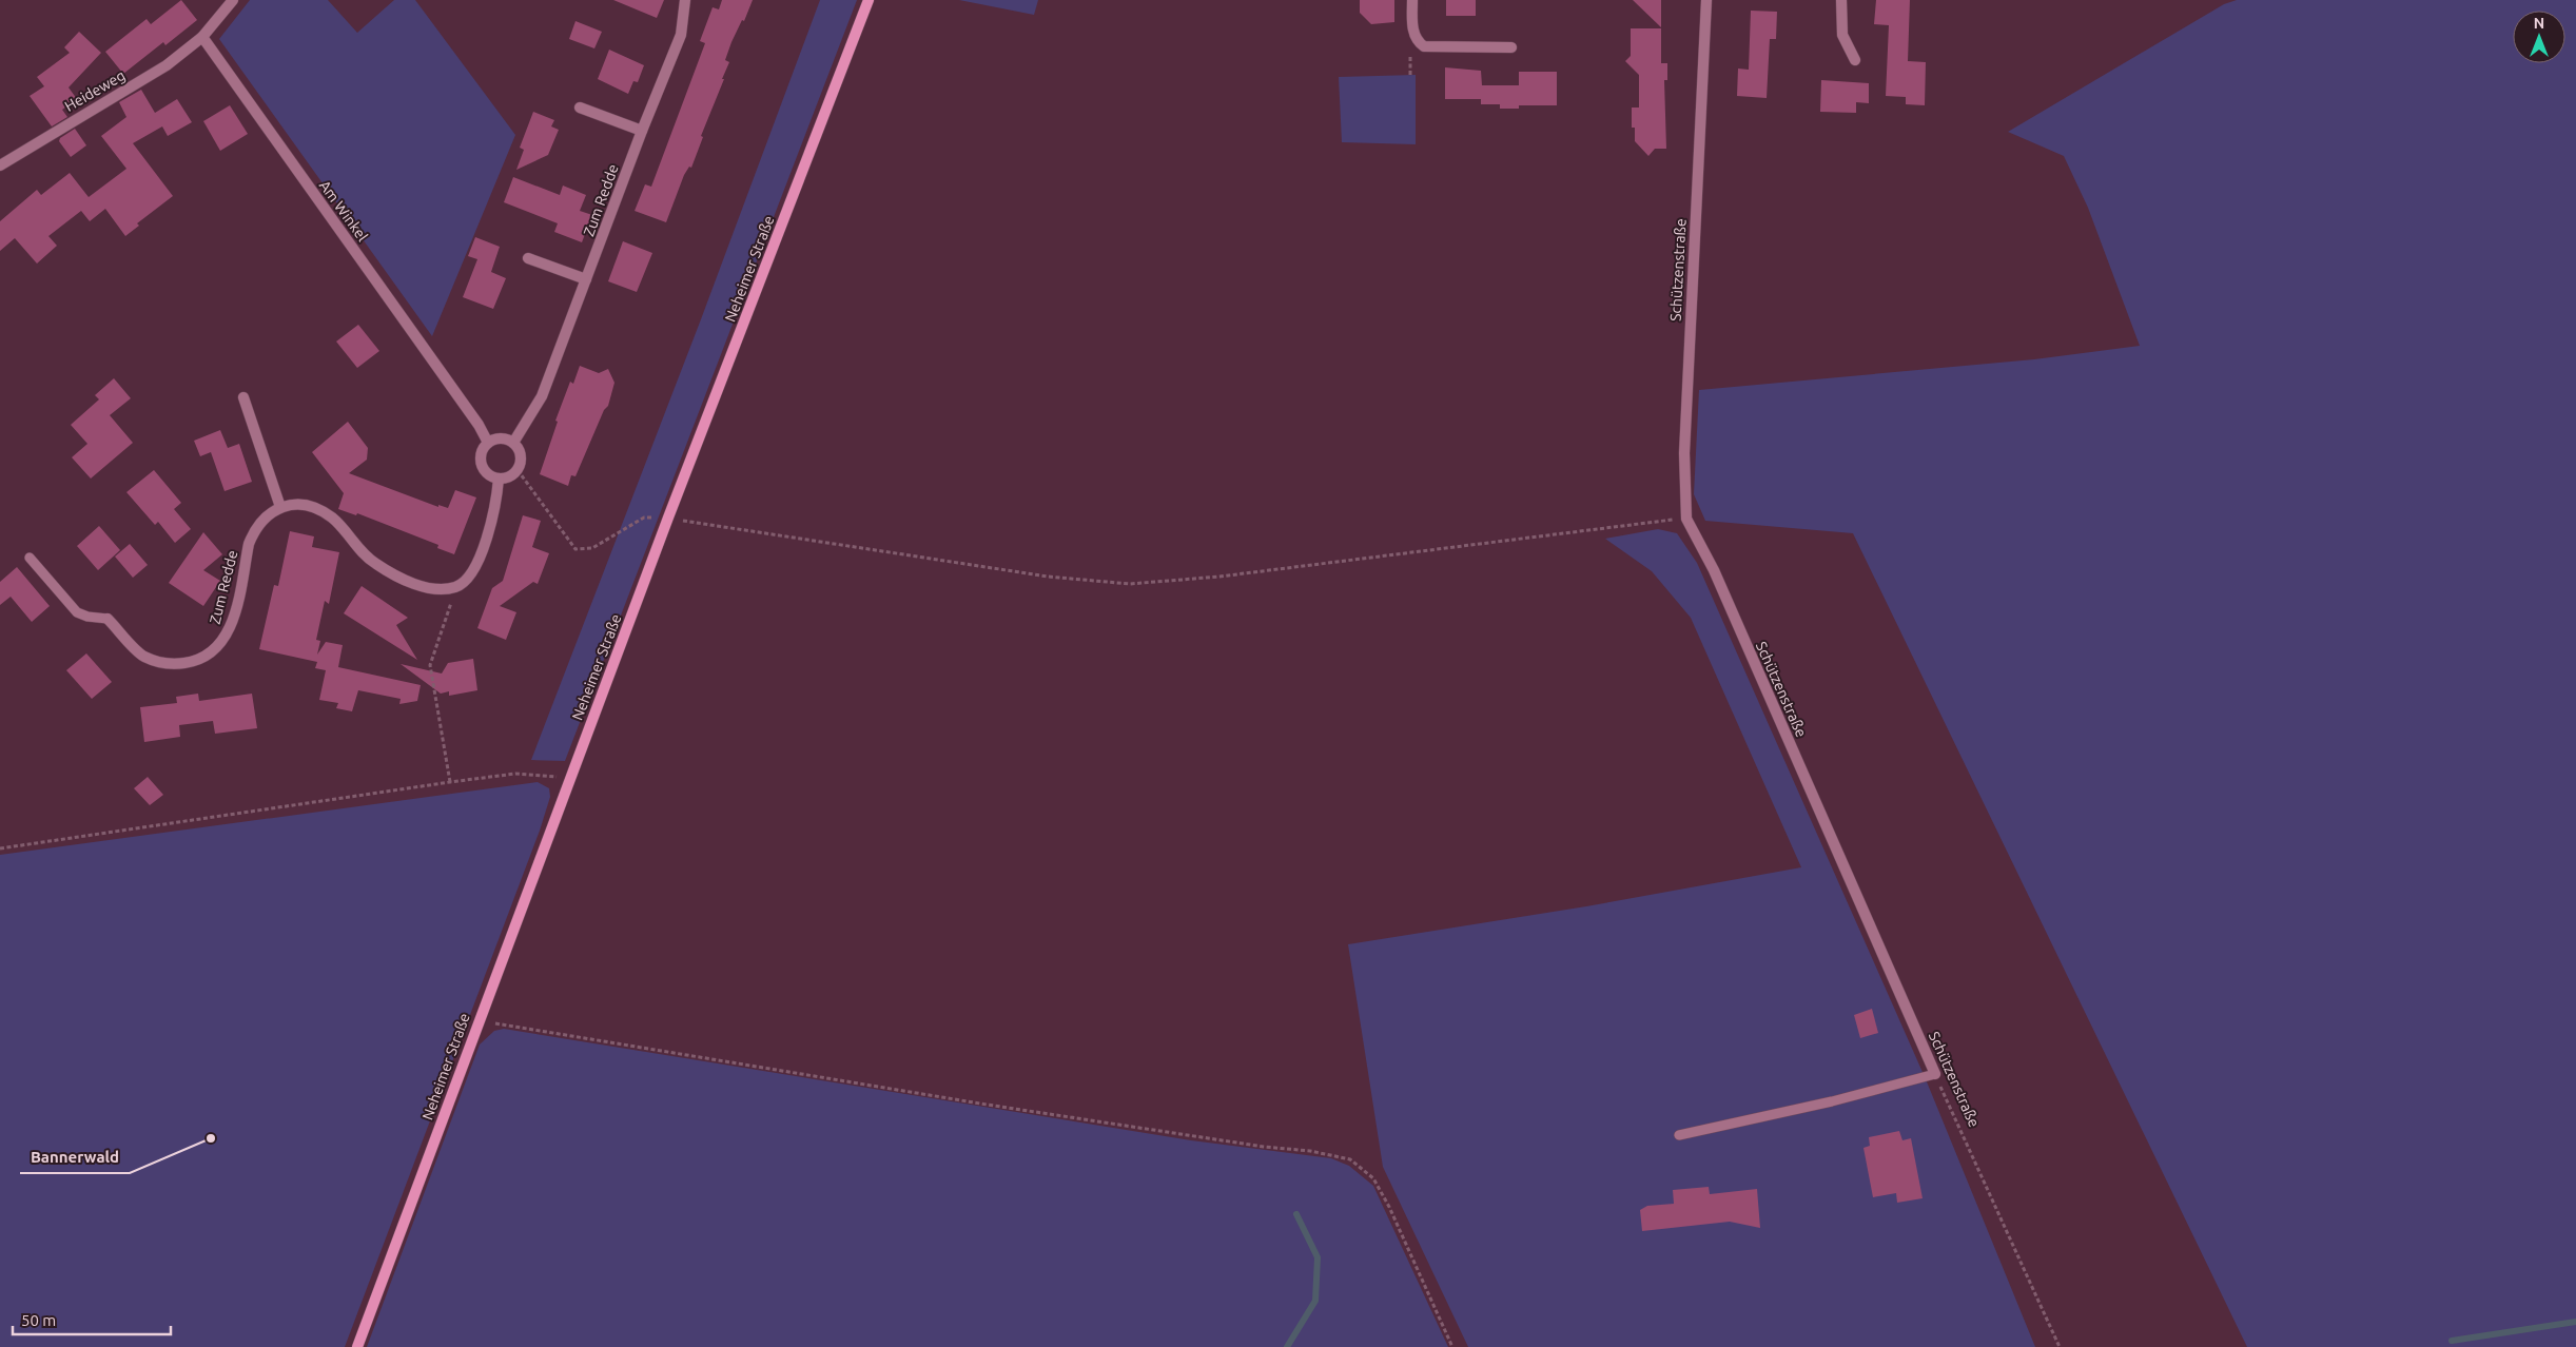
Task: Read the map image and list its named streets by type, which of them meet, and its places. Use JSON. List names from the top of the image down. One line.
{"streets":{"main road":["Neheimer Straße"],"street":["Heideweg","Zum Redde","Am Winkel","Schützenstraße"]},"crossings":[["Heideweg","Am Winkel"],["Zum Redde","Am Winkel"]],"places":["Bannerwald"],"scale_bar":"50 m","north":"top"}
